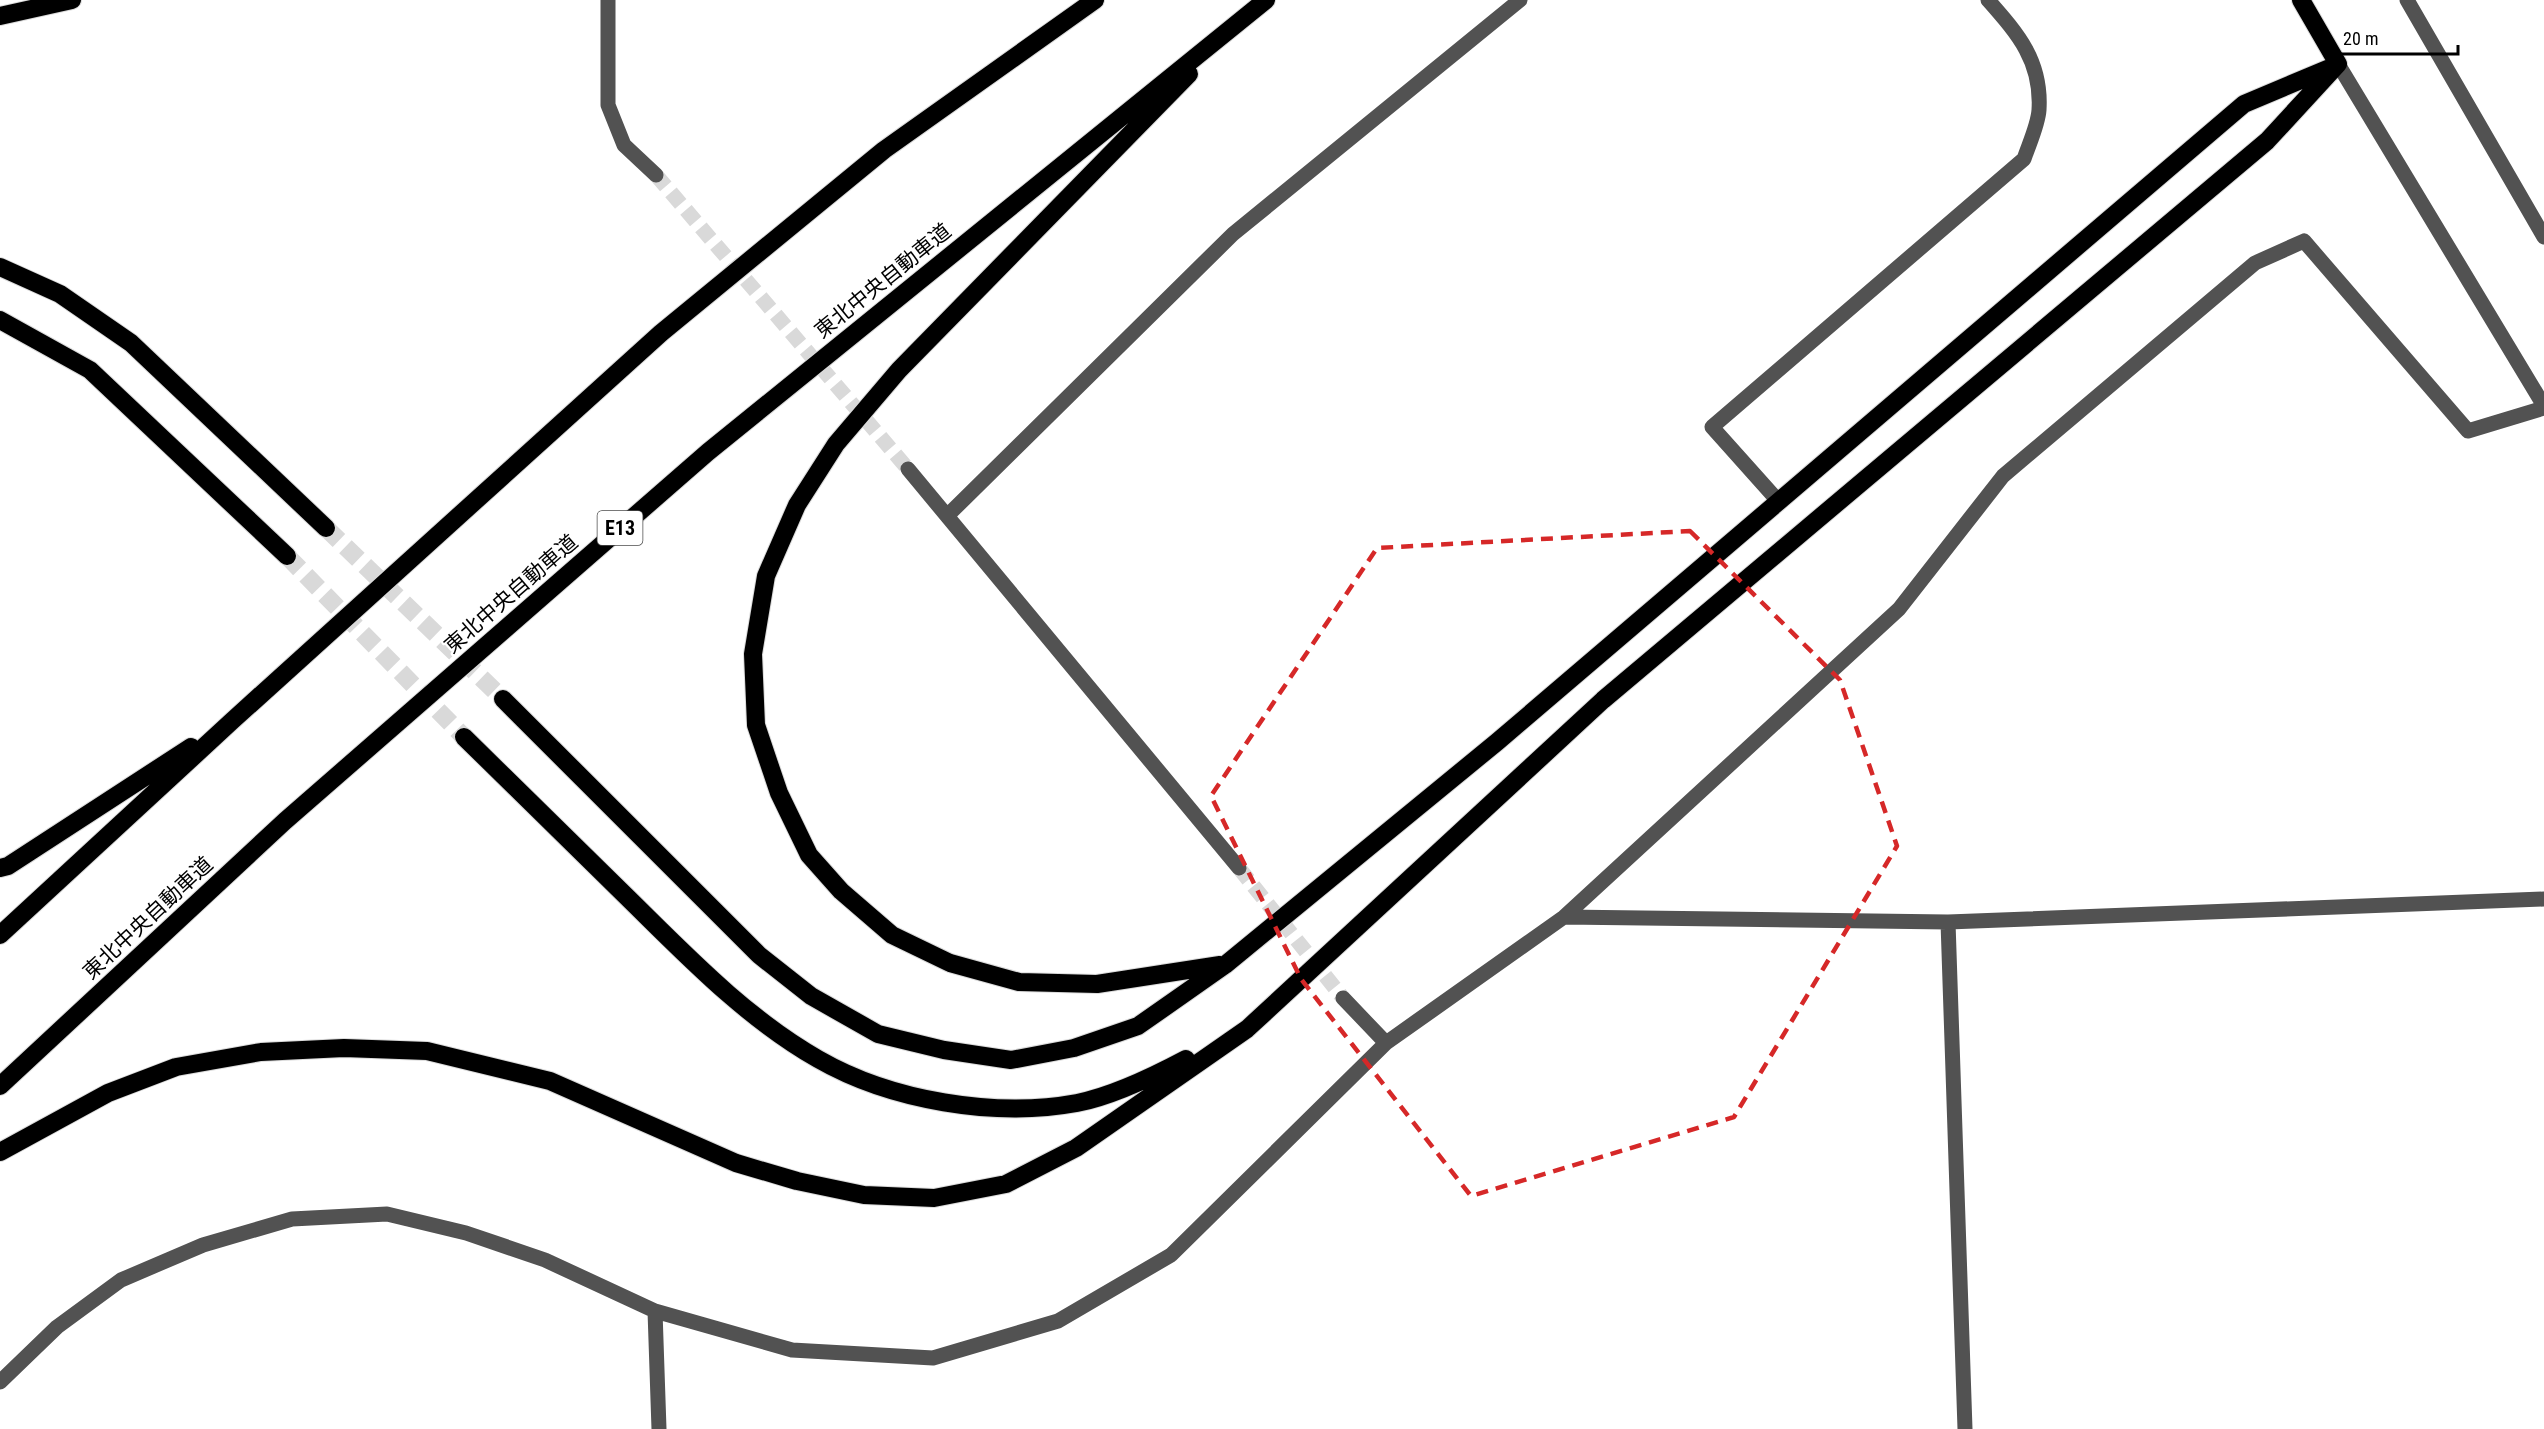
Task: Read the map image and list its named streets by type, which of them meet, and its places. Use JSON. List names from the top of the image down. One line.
{"streets":{"highway":["東北中央自動車道","E13"]},"scale_bar":"20 m"}
